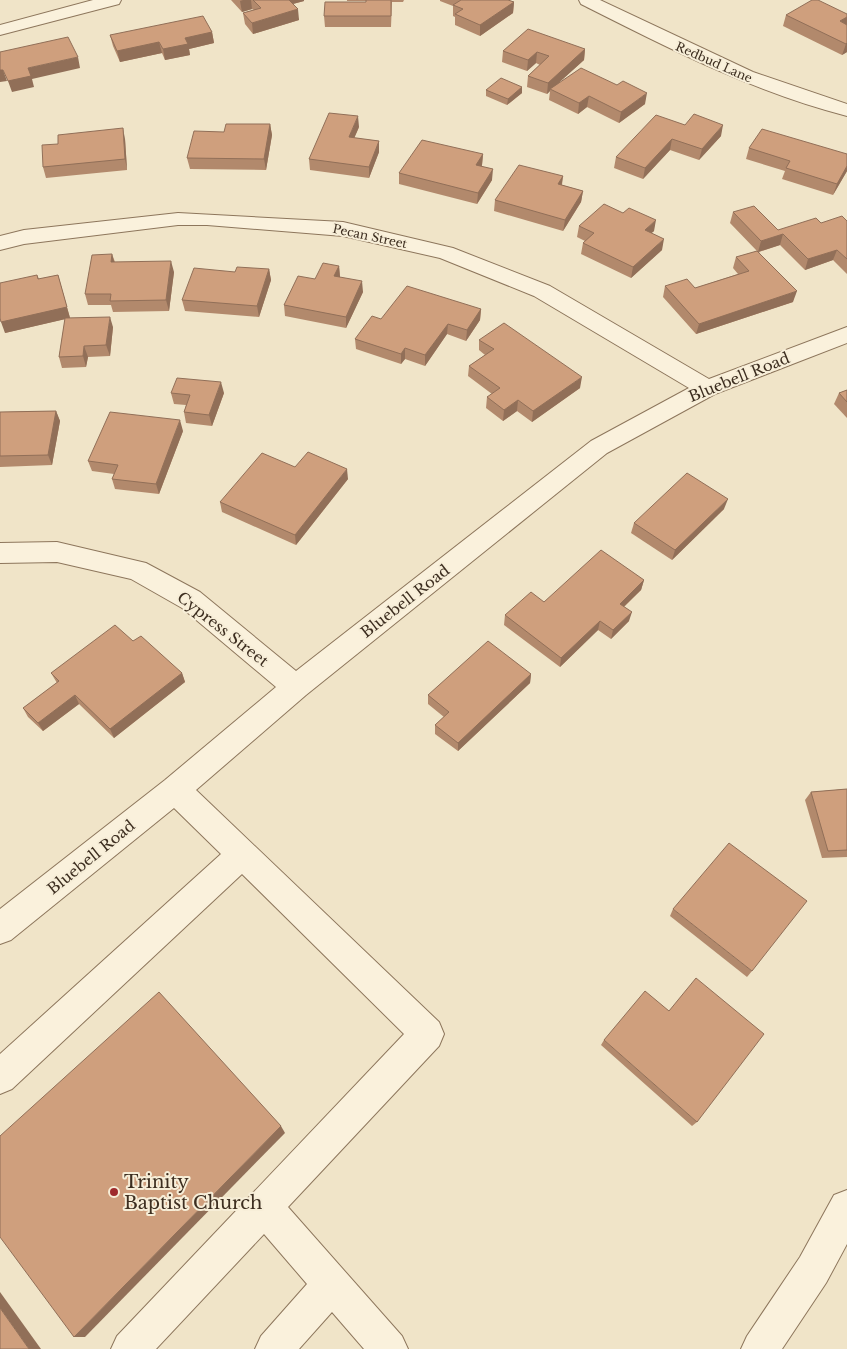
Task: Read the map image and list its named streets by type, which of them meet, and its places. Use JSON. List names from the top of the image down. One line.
{"streets":{"street":["Redbud Lane","Pecan Street","Bluebell Road","Cypress Street"]},"crossings":[["Pecan Street","Bluebell Road"],["Bluebell Road","Cypress Street"]],"places":["Trinity Baptist Church"]}
